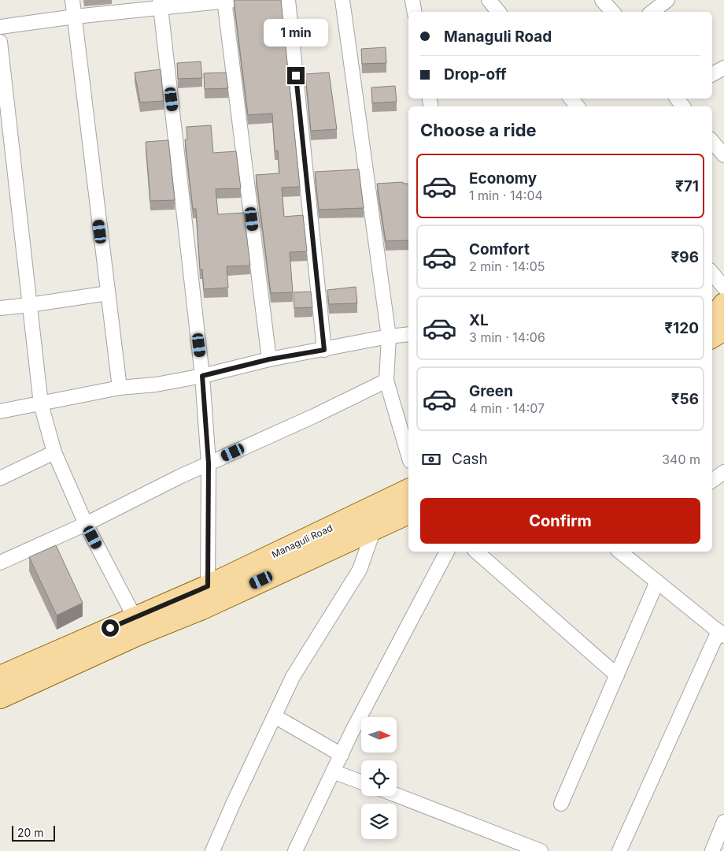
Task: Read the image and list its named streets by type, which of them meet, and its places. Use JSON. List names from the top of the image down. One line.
{"streets":{"main road":["Managuli Road"]},"scale_bar":"20 m","north":"right","page":{"banner":["Managuli Road","Drop-off"],"bubble":"1 min","heading":"Choose a ride","list":[{"name":"Economy","note":"1 min · 14:04","value":"₹71"},{"name":"Comfort","note":"2 min · 14:05","value":"₹96"},{"name":"XL","note":"3 min · 14:06","value":"₹120"},{"name":"Green","note":"4 min · 14:07","value":"₹56"}],"pay":["Cash","340 m"],"buttons":"Confirm","scale":"20 m"}}
